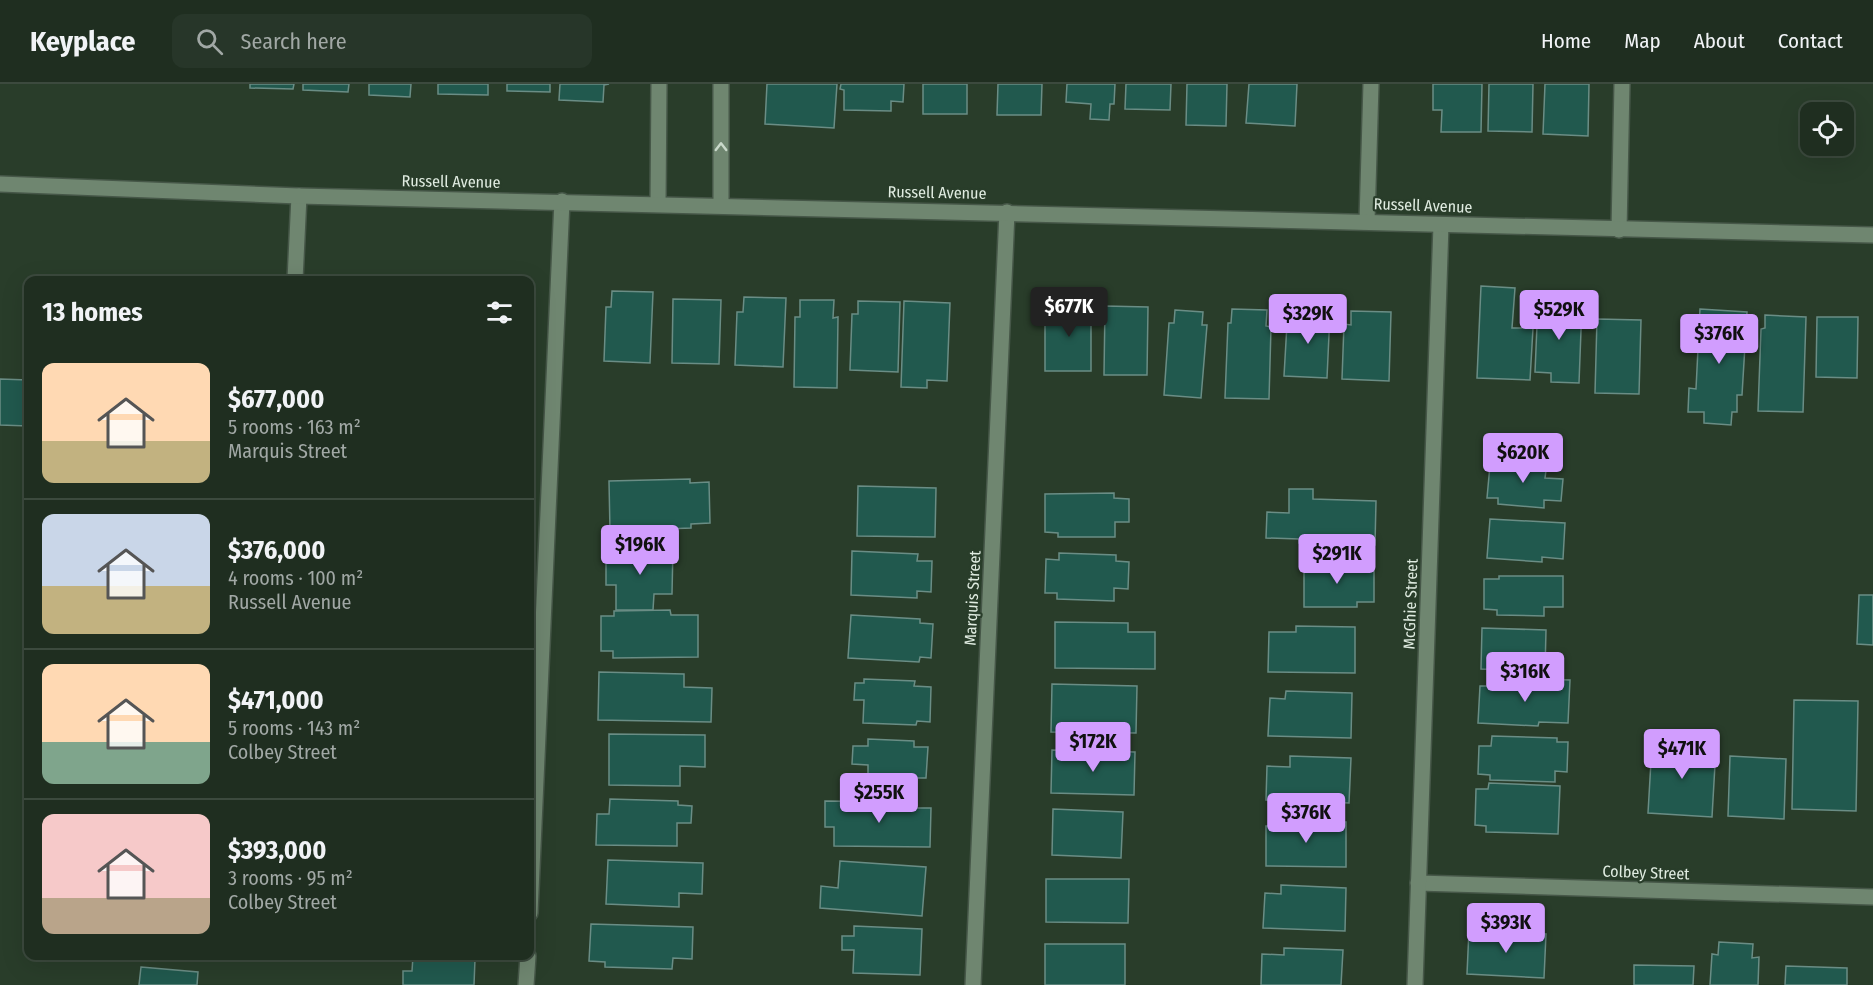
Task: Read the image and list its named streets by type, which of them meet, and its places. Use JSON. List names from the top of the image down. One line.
{"streets":{"street":["Russell Avenue","Marquis Street","McGhie Street","Colbey Street"]},"crossings":[["Russell Avenue","Marquis Street"],["Russell Avenue","McGhie Street"],["McGhie Street","Colbey Street"]],"page":{"header":"Keyplace","search":"Search here","nav":["Home","Map","About","Contact"],"heading":"13 homes","price":["$677K","$529K","$329K","$376K","$620K","$196K","$291K","$316K","$172K","$471K","$255K","$376K","$393K"],"list":[{"name":"$677,000","note":"5 rooms · 163 m² · Marquis Street"},{"name":"$376,000","note":"4 rooms · 100 m² · Russell Avenue"},{"name":"$471,000","note":"5 rooms · 143 m² · Colbey Street"},{"name":"$393,000","note":"3 rooms · 95 m² · Colbey Street"}]}}
